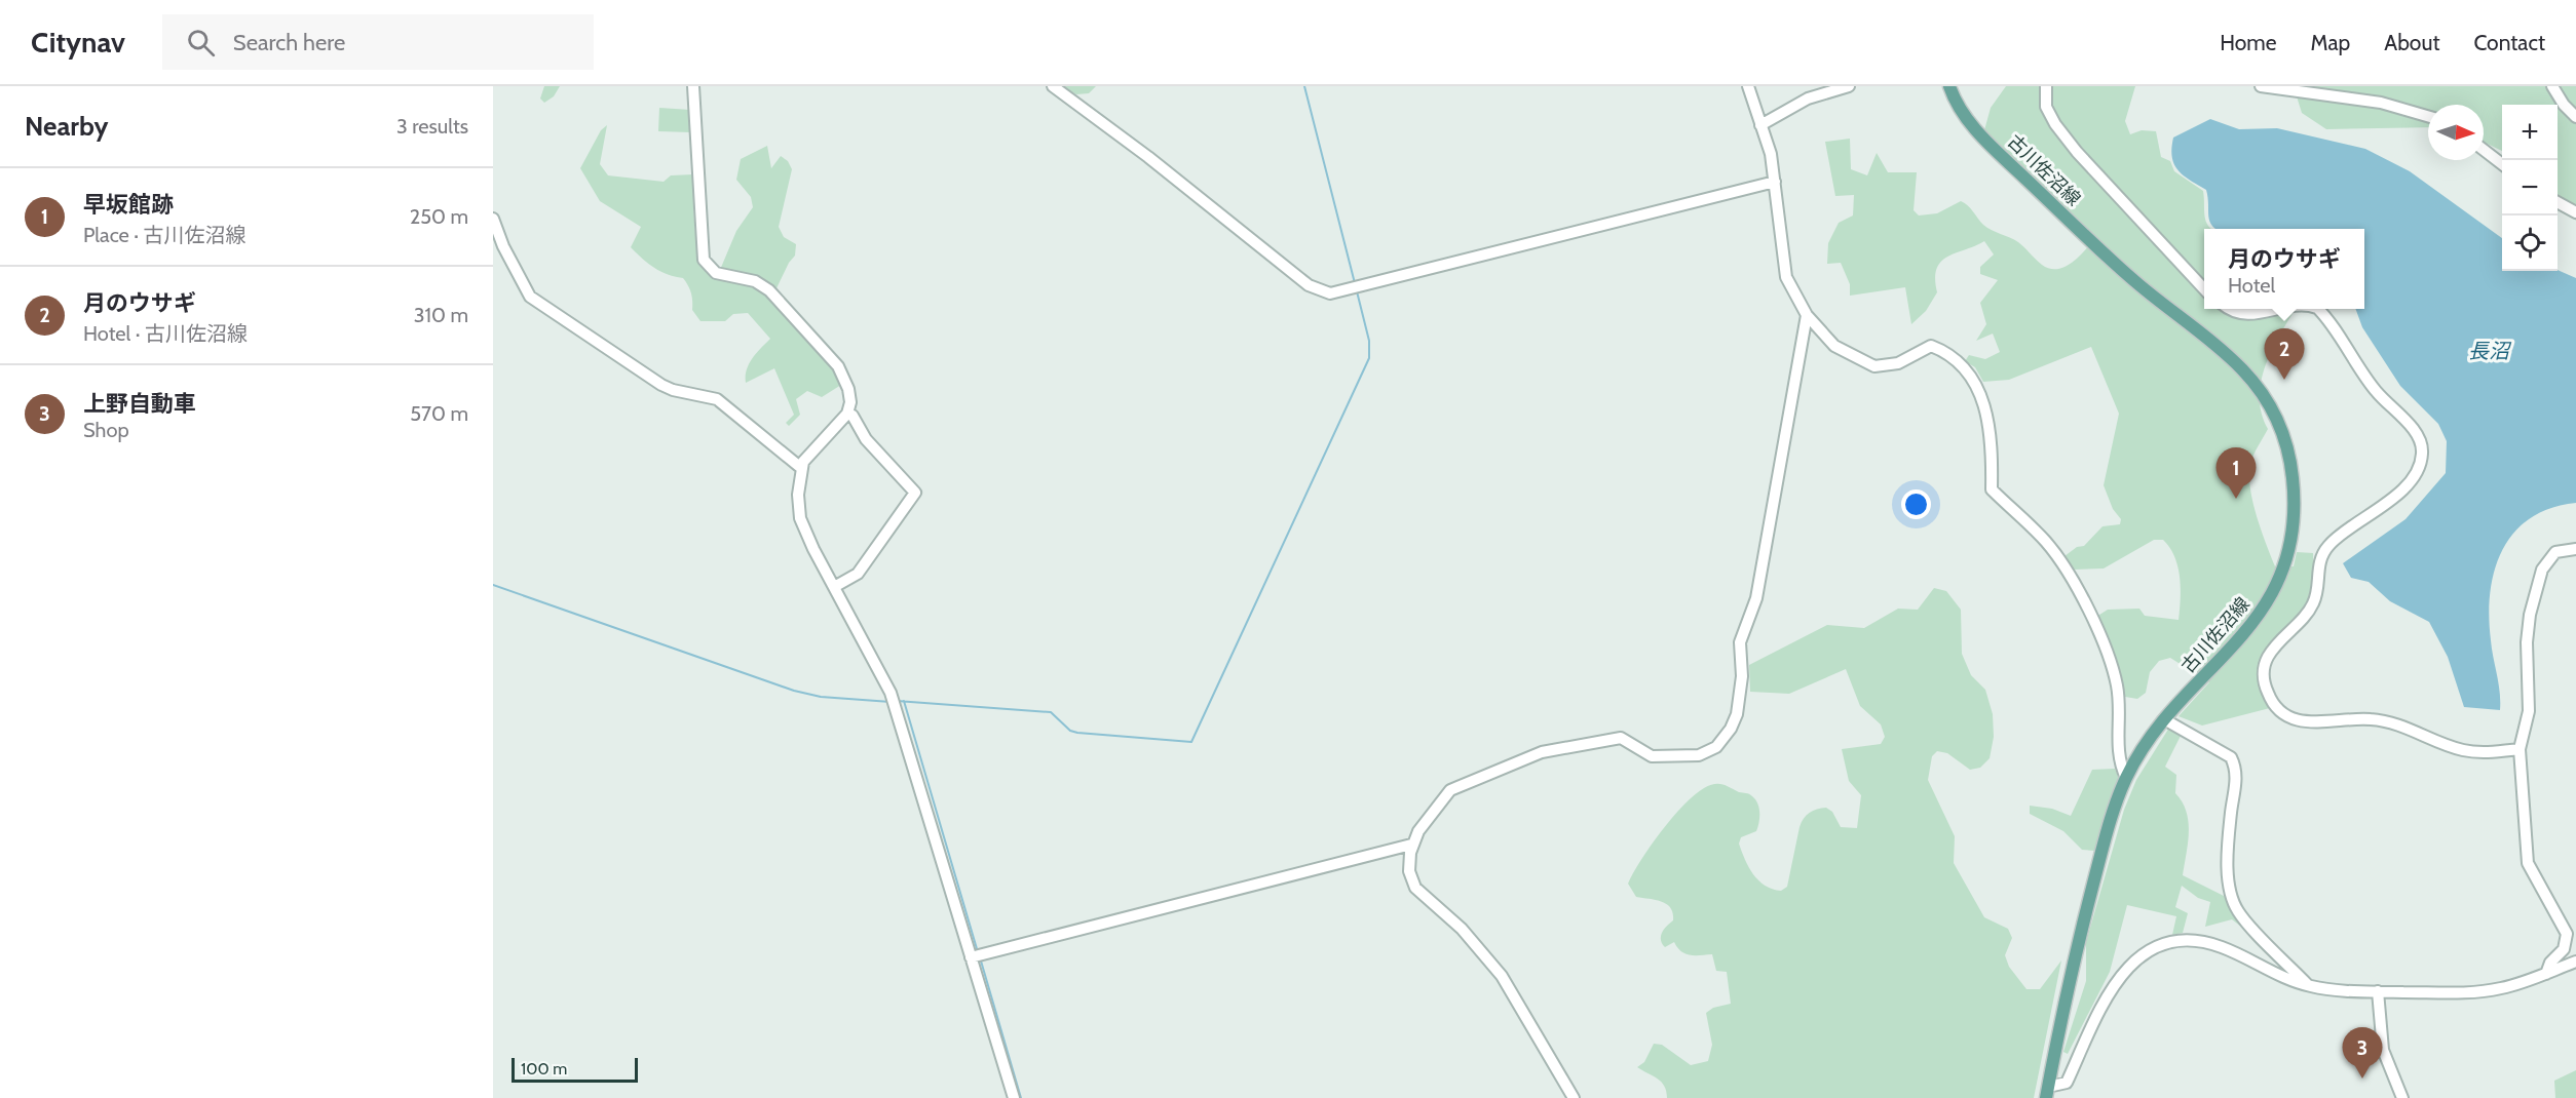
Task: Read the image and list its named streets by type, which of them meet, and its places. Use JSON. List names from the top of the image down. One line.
{"streets":{"main road":["古川佐沼線"]},"water":["長沼"],"scale_bar":"100 m","north":"right","page":{"header":"Citynav","search":"Search here","nav":["Home","Map","About","Contact"],"heading":["Nearby","3 results"],"map_buttons":["+","−"],"list":[{"mark":"1","name":"早坂館跡","note":"Place · 古川佐沼線","value":"250 m"},{"mark":"2","name":"月のウサギ","note":"Hotel · 古川佐沼線","value":"310 m"},{"mark":"3","name":"上野自動車","note":"Shop","value":"570 m"}],"popup":["月のウサギ","Hotel"],"pins":["2","1","3"],"scale":"100 m"}}
